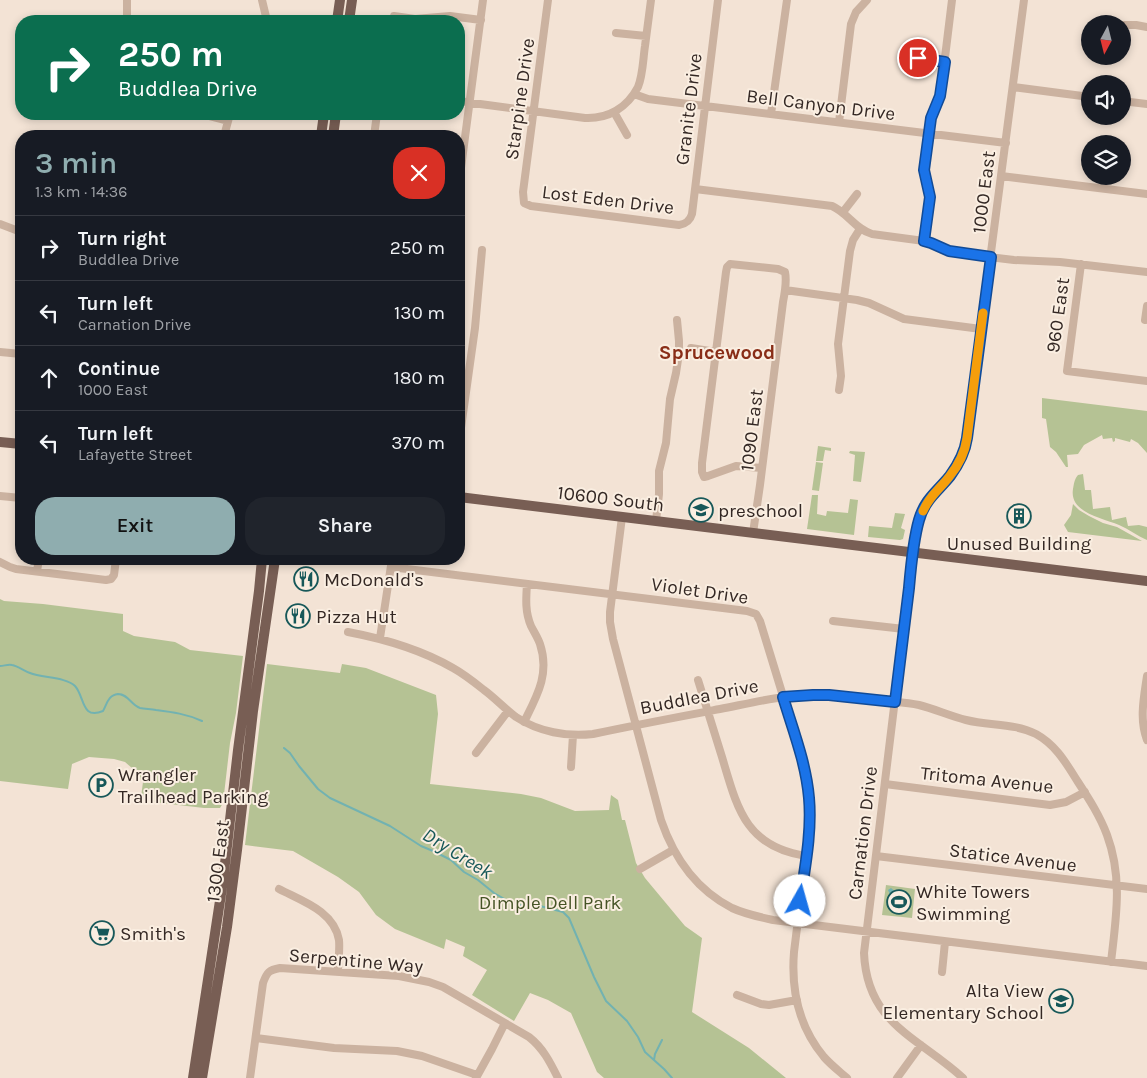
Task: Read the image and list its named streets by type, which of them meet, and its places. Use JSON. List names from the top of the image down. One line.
{"streets":{"main road":["10600 South","1300 East"],"street":["Starpine Drive","Bell Canyon Drive","Granite Drive","1000 East","Lost Eden Drive","960 East","1090 East","Violet Drive","Buddlea Drive","Tritoma Avenue","Carnation Drive","Statice Avenue","Serpentine Way"]},"crossings":[["Starpine Drive","Lost Eden Drive"],["Bell Canyon Drive","Granite Drive"],["Bell Canyon Drive","1000 East"],["Granite Drive","Lost Eden Drive"],["1000 East","10600 South"],["1000 East","Carnation Drive"],["1090 East","10600 South"],["10600 South","Carnation Drive"],["Violet Drive","Buddlea Drive"],["Buddlea Drive","Tritoma Avenue"],["Buddlea Drive","Carnation Drive"],["Buddlea Drive","Statice Avenue"],["Tritoma Avenue","Carnation Drive"],["Carnation Drive","Statice Avenue"]],"districts":["Sprucewood"],"water":["Dry Creek"],"parks":["Dimple Dell Park"],"places":{"school or university":["preschool","Alta View Elementary School"],"building":["Unused Building"],"restaurant":["McDonald's","Pizza Hut"],"parking":["Wrangler Trailhead Parking"],"sports":["White Towers Swimming"],"supermarket":["Smith's"]},"north":"bottom","page":{"turn":["250 m","Buddlea Drive"],"heading":["3 min","1.3 km · 14:36"],"list":[{"name":"Turn right","note":"Buddlea Drive","value":"250 m"},{"name":"Turn left","note":"Carnation Drive","value":"130 m"},{"name":"Continue","note":"1000 East","value":"180 m"},{"name":"Turn left","note":"Lafayette Street","value":"370 m"}],"buttons":["Exit","Share"]}}
